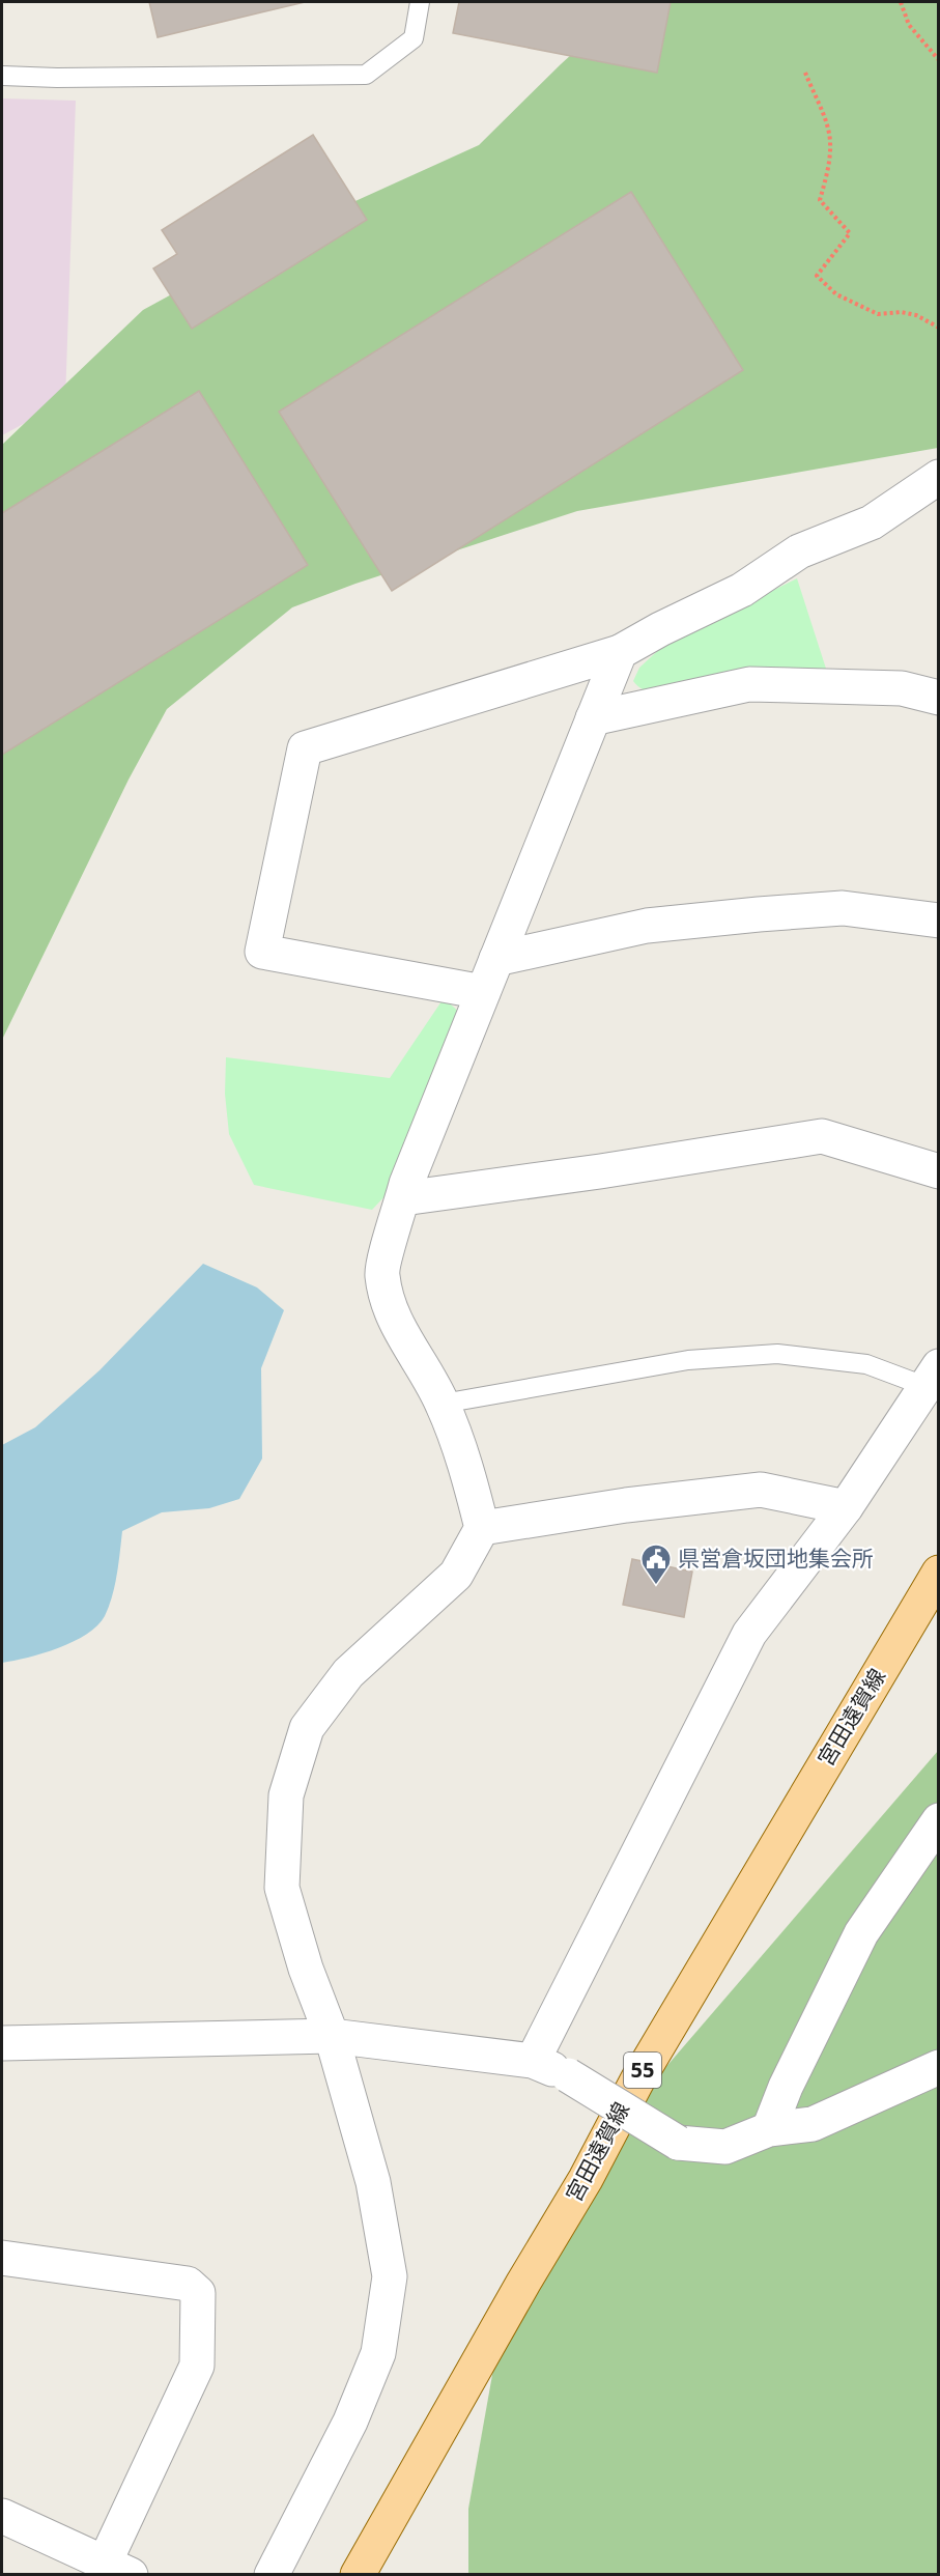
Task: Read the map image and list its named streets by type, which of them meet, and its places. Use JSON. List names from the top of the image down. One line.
{"streets":{"main road":["宮田遠賀線","55"]},"places":{"public building":["県営倉坂団地集会所"]}}
